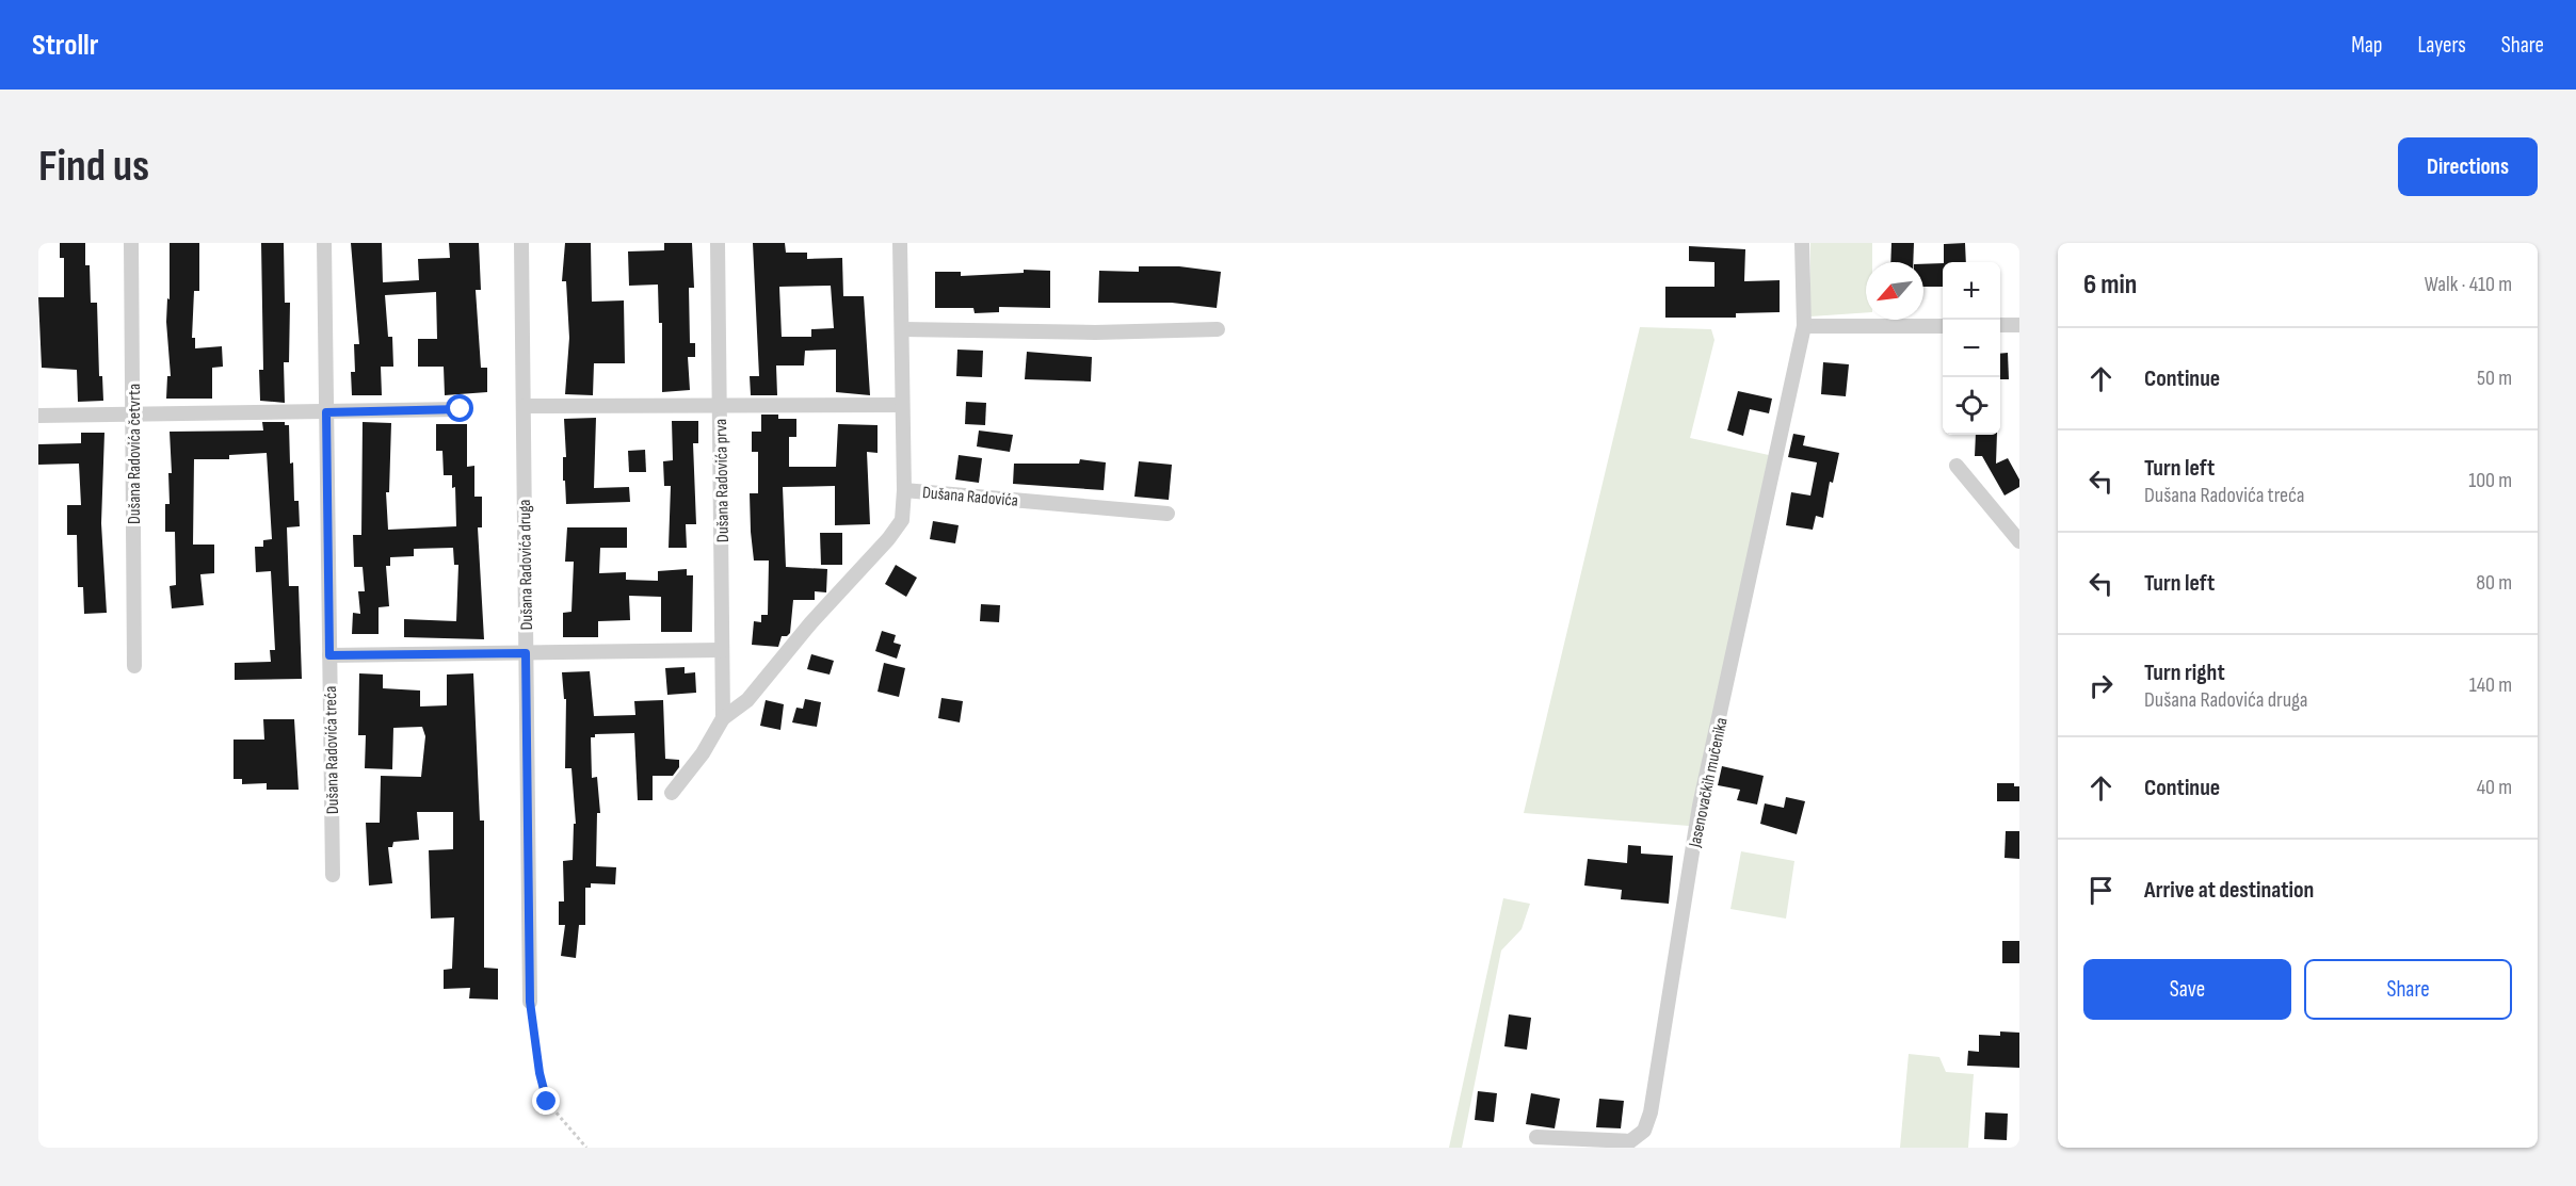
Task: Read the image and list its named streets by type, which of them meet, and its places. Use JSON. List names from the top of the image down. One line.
{"streets":{"street":["Dušana Radovića četvrta","Dušana Radovića prva","Dušana Radovića","Dušana Radovića druga","Dušana Radovića treća","Jasenovačkih mučenika"]},"north":"bottom left","page":{"header":"Strollr","nav":["Map","Layers","Share"],"buttons":["Directions",["Save","Share"]],"title":"Find us","heading":["6 min","Walk · 410 m"],"map_buttons":["+","−"],"list":[["Continue","50 m"],["Turn left","Dušana Radovića treća","100 m"],["Turn left","80 m"],["Turn right","Dušana Radovića druga","140 m"],["Continue","40 m"],"Arrive at destination"]}}
